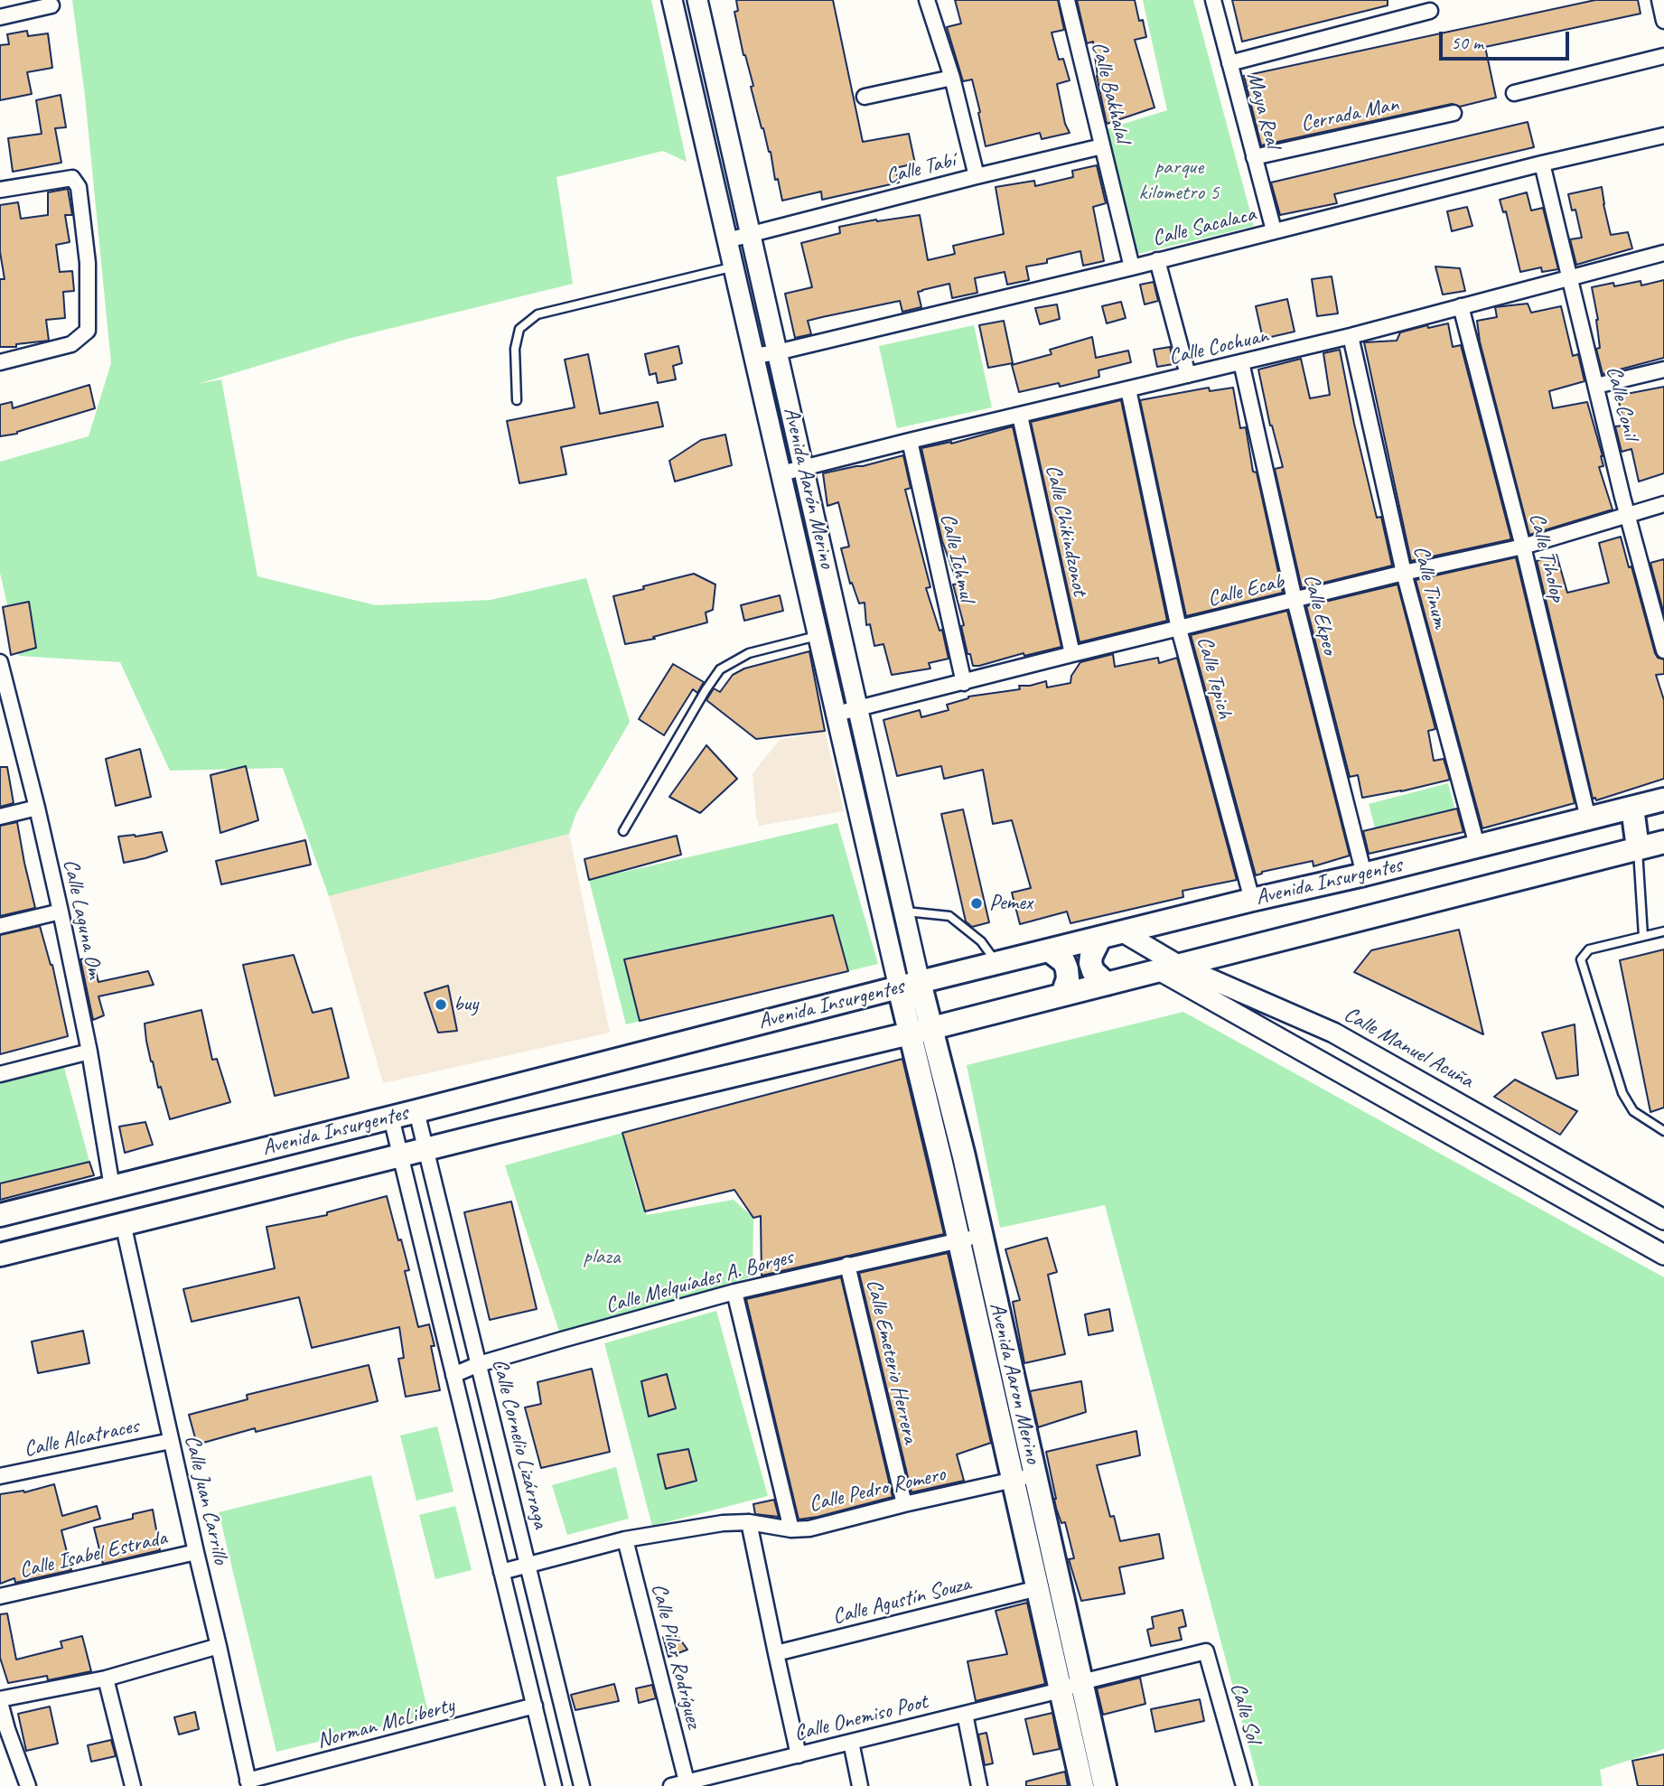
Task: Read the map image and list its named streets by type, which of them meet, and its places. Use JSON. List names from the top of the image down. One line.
{"streets":{"main road":["Avenida Aarón Merino","Avenida Insurgentes","Calle Manuel Acuña","Avenida Aaron Merino"],"street":["Calle Bakhalal","Maya Real","Cerrada Man","Calle Tabí","Calle Sacalaca","Calle Cochuan","Calle Conil","Calle Chikindzonot","Calle Ichmul","Calle Tiholop","Calle Tinum","Calle Ecab","Calle Ekpeo","Calle Tepich","Calle Laguna Om","Calle Melquíades A. Borges","Calle Emeterio Herrera","Calle Alcatraces","Calle Cornelio Lizárraga","Calle Pedro Romero","Calle Juan Carrillo","Calle Isabel Estrada","Calle Agustín Souza","Calle Pilar Rodríguez","Calle Sol","Calle Onemiso Poot","Norman McLiberty"]},"crossings":[["Calle Bakhalal","Calle Tabí"],["Calle Bakhalal","Calle Sacalaca"],["Maya Real","Cerrada Man"],["Maya Real","Calle Sacalaca"],["Calle Tabí","Avenida Aarón Merino"],["Calle Sacalaca","Calle Conil"],["Calle Sacalaca","Avenida Aarón Merino"],["Calle Cochuan","Calle Conil"],["Calle Cochuan","Avenida Aarón Merino"],["Calle Cochuan","Calle Chikindzonot"],["Calle Cochuan","Calle Ichmul"],["Calle Cochuan","Calle Tiholop"],["Calle Cochuan","Calle Tinum"],["Calle Cochuan","Calle Ekpeo"],["Calle Cochuan","Calle Tepich"],["Calle Conil","Calle Ecab"],["Avenida Aarón Merino","Calle Ecab"],["Avenida Aarón Merino","Avenida Insurgentes"],["Avenida Aarón Merino","Avenida Aaron Merino"],["Calle Chikindzonot","Calle Ecab"],["Calle Ichmul","Calle Ecab"],["Calle Tiholop","Calle Ecab"],["Calle Tiholop","Avenida Insurgentes"],["Calle Tinum","Calle Ecab"],["Calle Tinum","Avenida Insurgentes"],["Calle Ecab","Calle Ekpeo"],["Calle Ecab","Calle Tepich"],["Calle Ekpeo","Avenida Insurgentes"],["Calle Tepich","Avenida Insurgentes"],["Avenida Insurgentes","Calle Laguna Om"],["Avenida Insurgentes","Calle Manuel Acuña"],["Avenida Insurgentes","Avenida Aaron Merino"],["Avenida Insurgentes","Calle Cornelio Lizárraga"],["Avenida Insurgentes","Calle Juan Carrillo"],["Calle Melquíades A. Borges","Calle Emeterio Herrera"],["Calle Melquíades A. Borges","Avenida Aaron Merino"],["Calle Melquíades A. Borges","Calle Cornelio Lizárraga"],["Calle Emeterio Herrera","Calle Pedro Romero"],["Avenida Aaron Merino","Calle Pedro Romero"],["Avenida Aaron Merino","Calle Agustín Souza"],["Avenida Aaron Merino","Calle Onemiso Poot"],["Calle Alcatraces","Calle Juan Carrillo"],["Calle Cornelio Lizárraga","Calle Pedro Romero"],["Calle Pedro Romero","Calle Pilar Rodríguez"],["Calle Juan Carrillo","Calle Isabel Estrada"],["Calle Juan Carrillo","Norman McLiberty"],["Calle Pilar Rodríguez","Calle Onemiso Poot"],["Calle Sol","Calle Onemiso Poot"]],"parks":["parque kilometro 5","plaza"],"places":["Pemex","buy"],"scale_bar":"50 m"}
